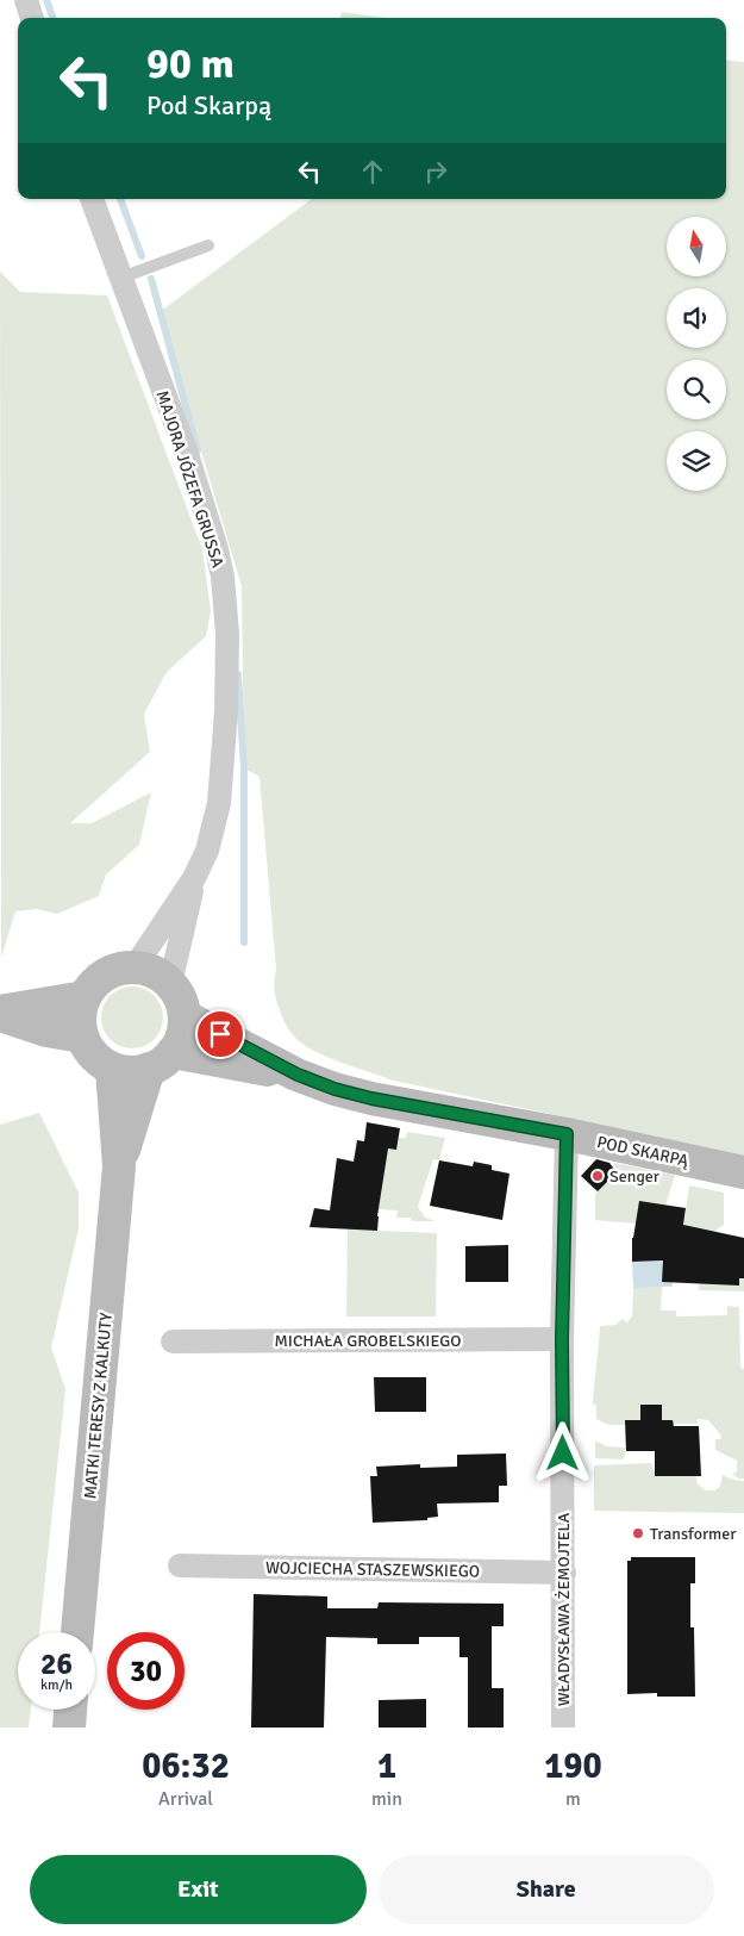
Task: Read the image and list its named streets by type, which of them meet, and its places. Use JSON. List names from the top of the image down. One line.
{"streets":{"street":["MAJORA JÓZEFA GRUSSA","POD SKARPĄ","MICHAŁA GROBELSKIEGO","MATKI TERESY Z KALKUTY","WOJCIECHA STASZEWSKIEGO","WŁADYSŁAWA ŻEMOJTELA"]},"crossings":[["MAJORA JÓZEFA GRUSSA","POD SKARPĄ"],["MAJORA JÓZEFA GRUSSA","MATKI TERESY Z KALKUTY"],["POD SKARPĄ","MATKI TERESY Z KALKUTY"],["POD SKARPĄ","WŁADYSŁAWA ŻEMOJTELA"],["MICHAŁA GROBELSKIEGO","WŁADYSŁAWA ŻEMOJTELA"],["WOJCIECHA STASZEWSKIEGO","WŁADYSŁAWA ŻEMOJTELA"]],"places":["Senger","Transformer"],"north":"top","page":{"turn":["90 m","Pod Skarpą"],"speed":"26 km/h","limit":"30","eta":["06:32","Arrival","1","min","190","m"],"buttons":["Exit","Share"]}}
